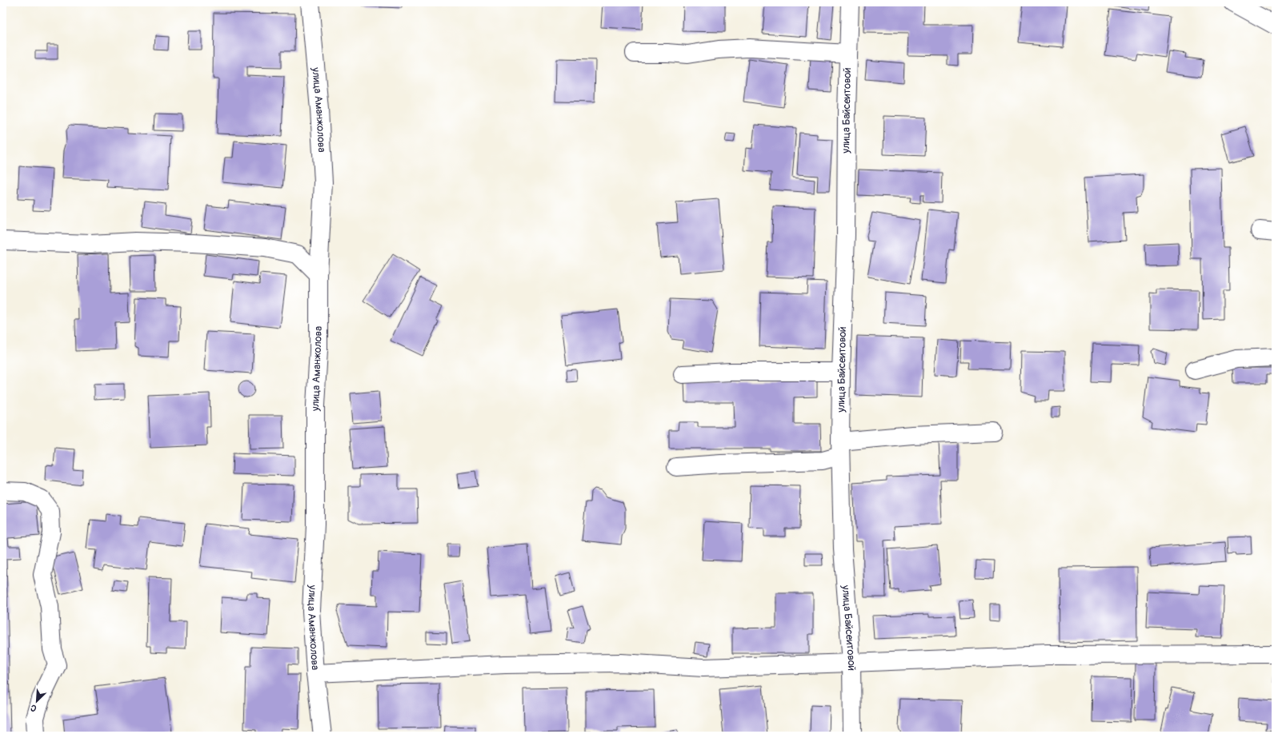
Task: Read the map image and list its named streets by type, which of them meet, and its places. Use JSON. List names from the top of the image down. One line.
{"streets":{"street":["улица Аманжолова","улица Байсеитовой"]},"north":"bottom left"}
